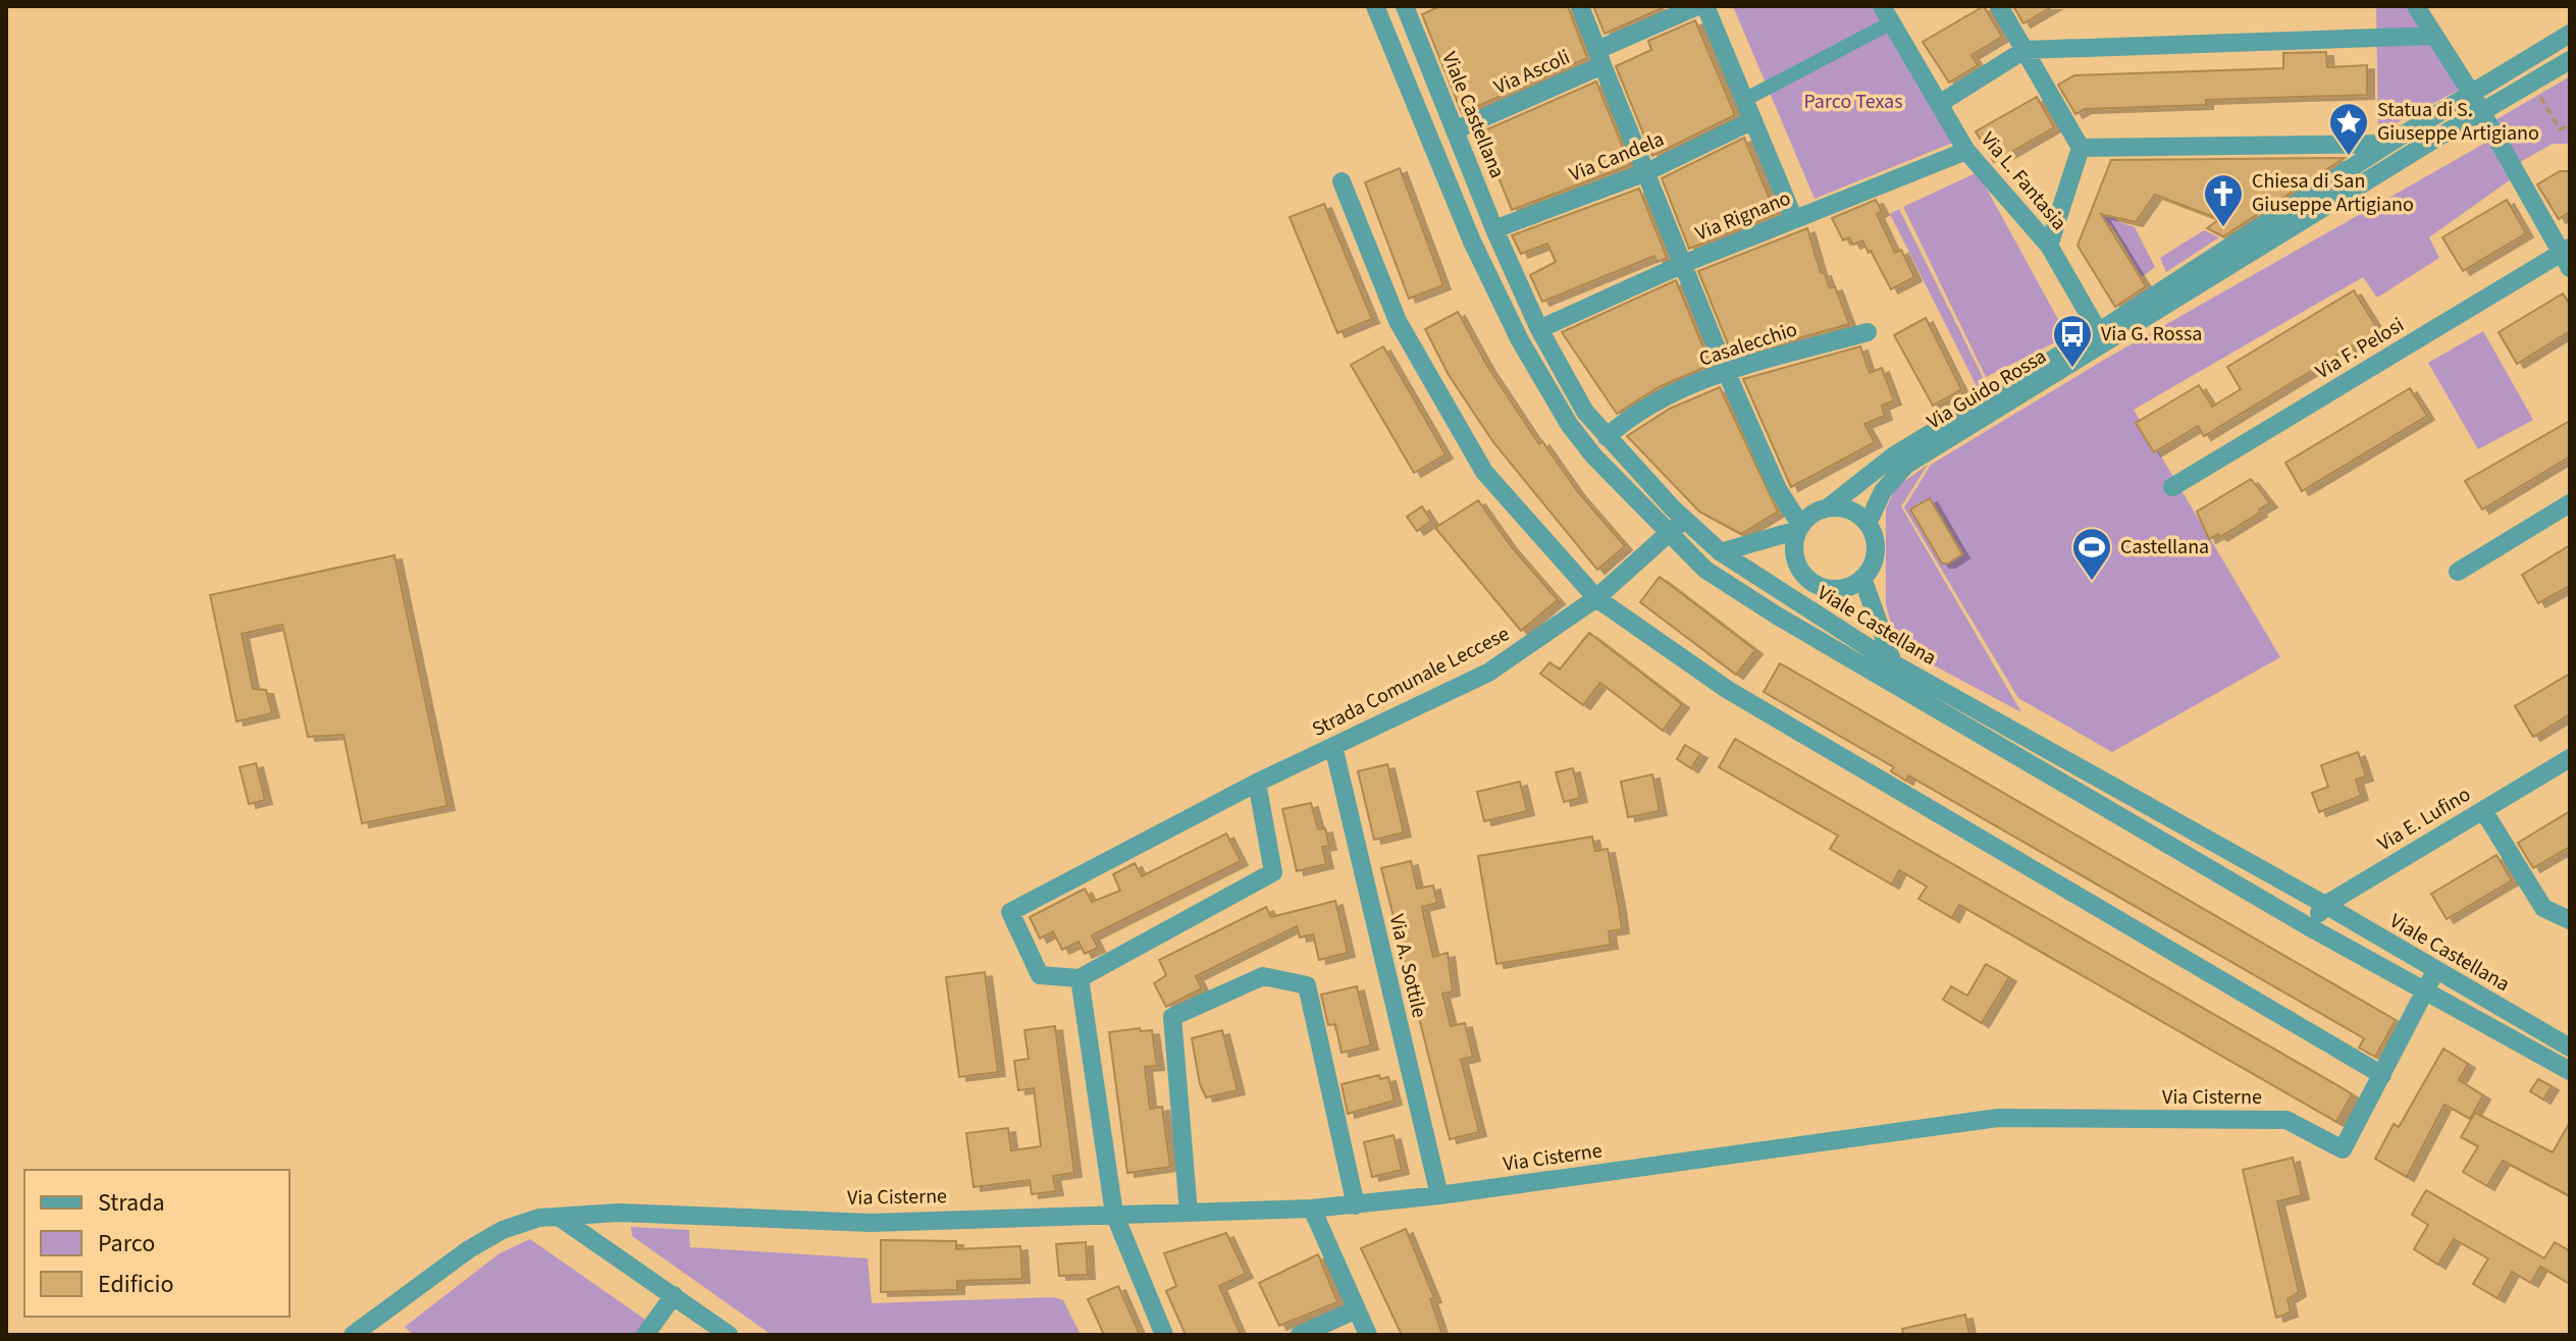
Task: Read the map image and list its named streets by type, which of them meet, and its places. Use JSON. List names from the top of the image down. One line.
{"streets":{"street":["Via Ascoli","Viale Castellana","Via Candela","Via L. Fantasia","Via Rignano","Casalecchio","Via F. Pelosi","Via Guido Rossa","Strada Comunale Leccese","Via E. Lufino","Via A. Sottile","Via Cisterne"]},"crossings":[["Via Ascoli","Viale Castellana"],["Viale Castellana","Via Candela"],["Viale Castellana","Via Rignano"],["Viale Castellana","Casalecchio"],["Viale Castellana","Strada Comunale Leccese"],["Viale Castellana","Via E. Lufino"],["Viale Castellana","Via Cisterne"],["Via L. Fantasia","Via Rignano"],["Via L. Fantasia","Via Guido Rossa"],["Strada Comunale Leccese","Via A. Sottile"],["Via A. Sottile","Via Cisterne"]],"parks":["Parco Texas"],"places":{"place":["Statua di S. Giuseppe Artigiano"],"church":["Chiesa di San Giuseppe Artigiano"],"bus stop":["Via G. Rossa"],"sports":["Castellana"]},"legend":["Strada","Parco","Edificio"]}
